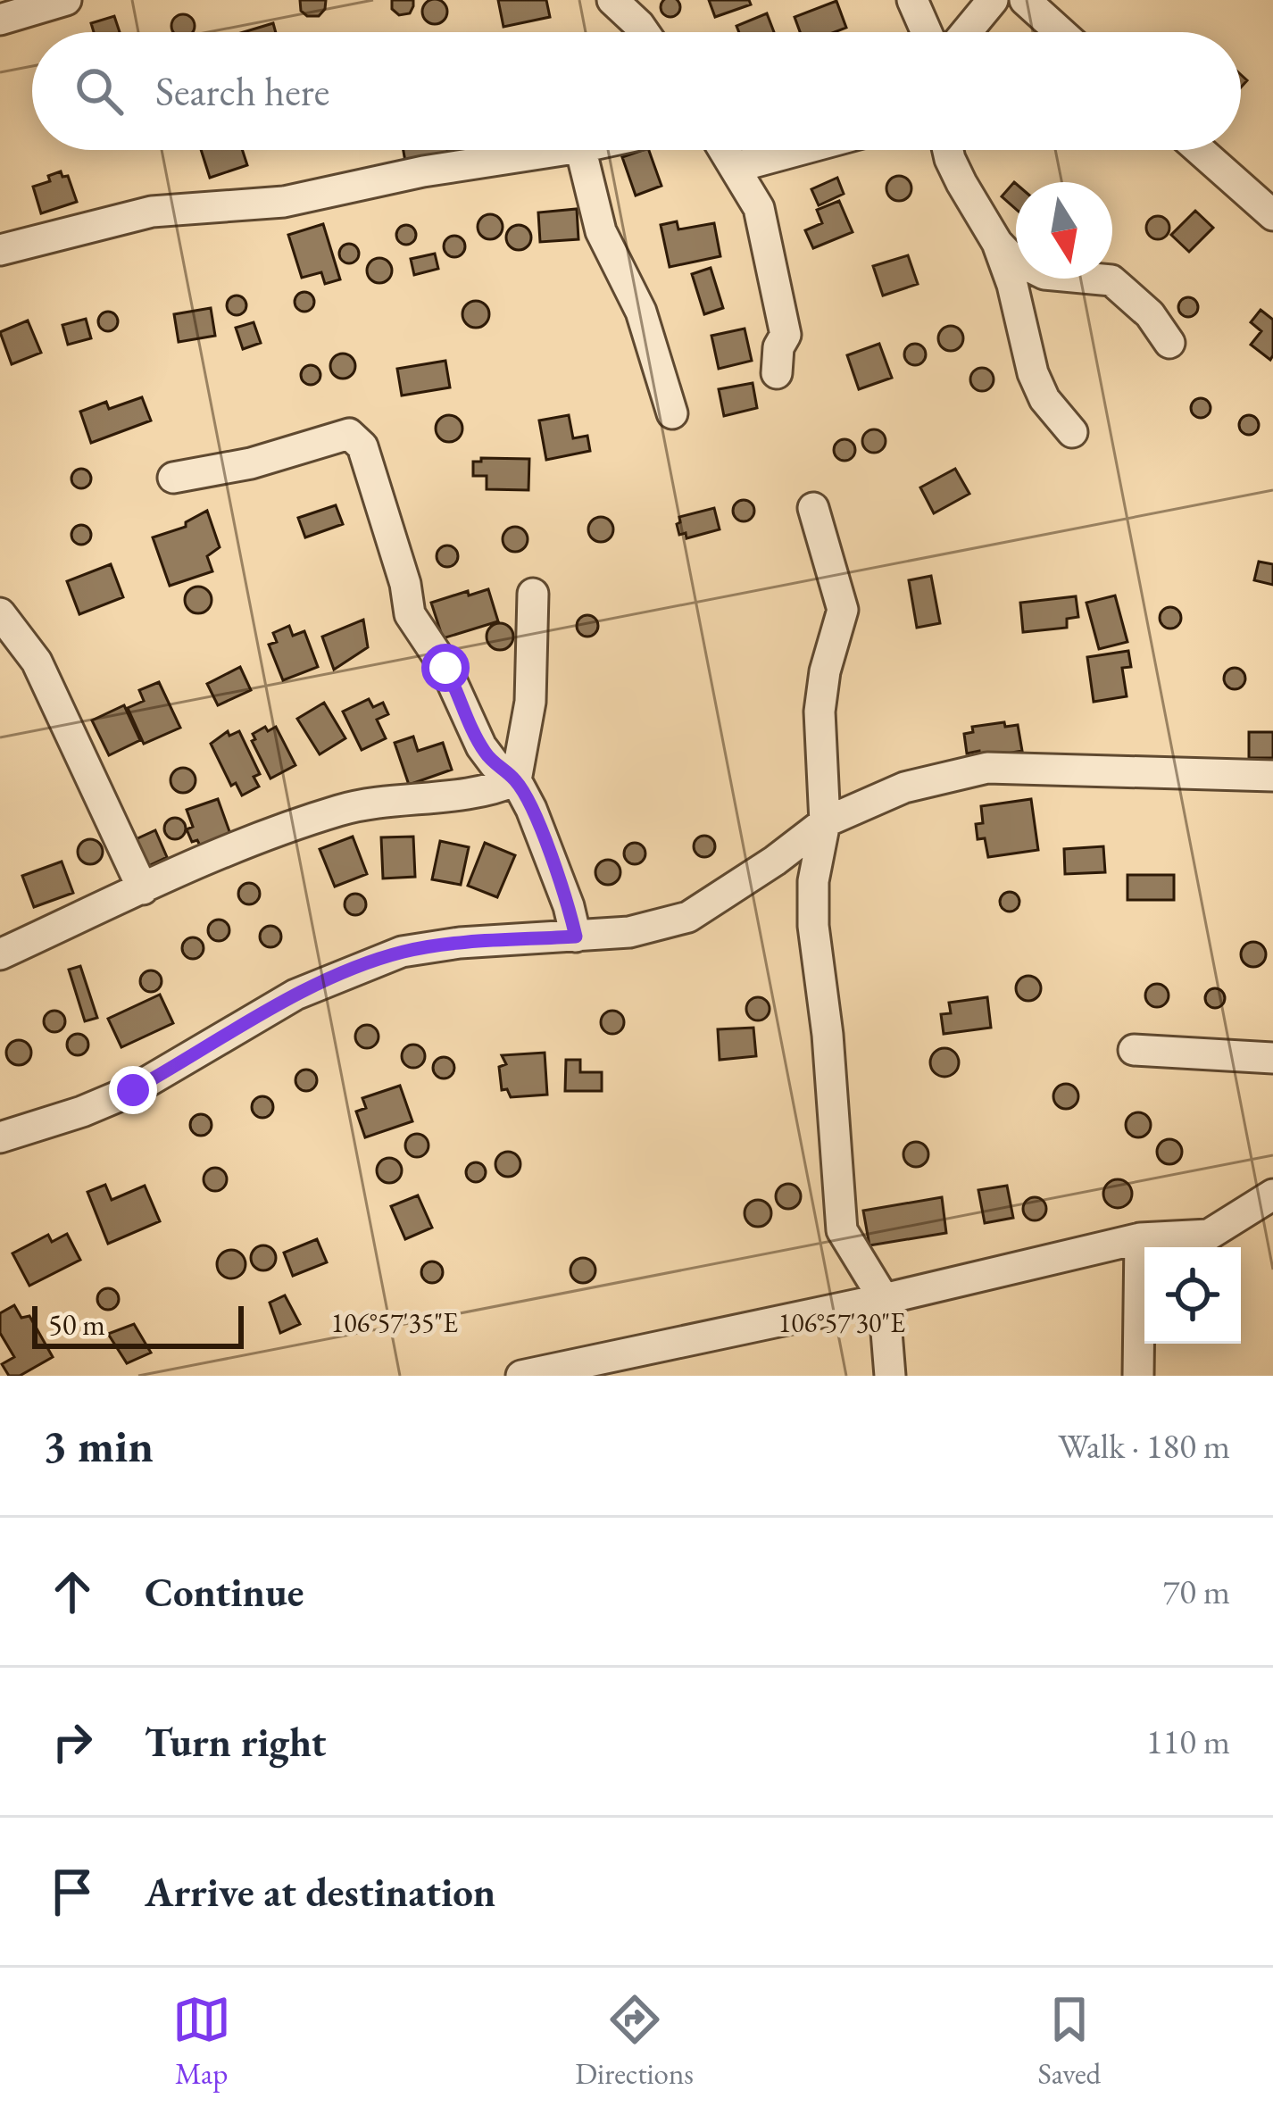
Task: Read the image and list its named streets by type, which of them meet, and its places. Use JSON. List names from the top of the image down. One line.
{"scale_bar":"50 m","north":"bottom","page":{"search":"Search here","scale":"50 m","heading":["3 min","Walk · 180 m"],"list":[["Continue","70 m"],["Turn right","110 m"],"Arrive at destination"],"nav":["Map","Directions","Saved"]},"coordinates":["106°57'35\"E","106°57'30\"E"]}
